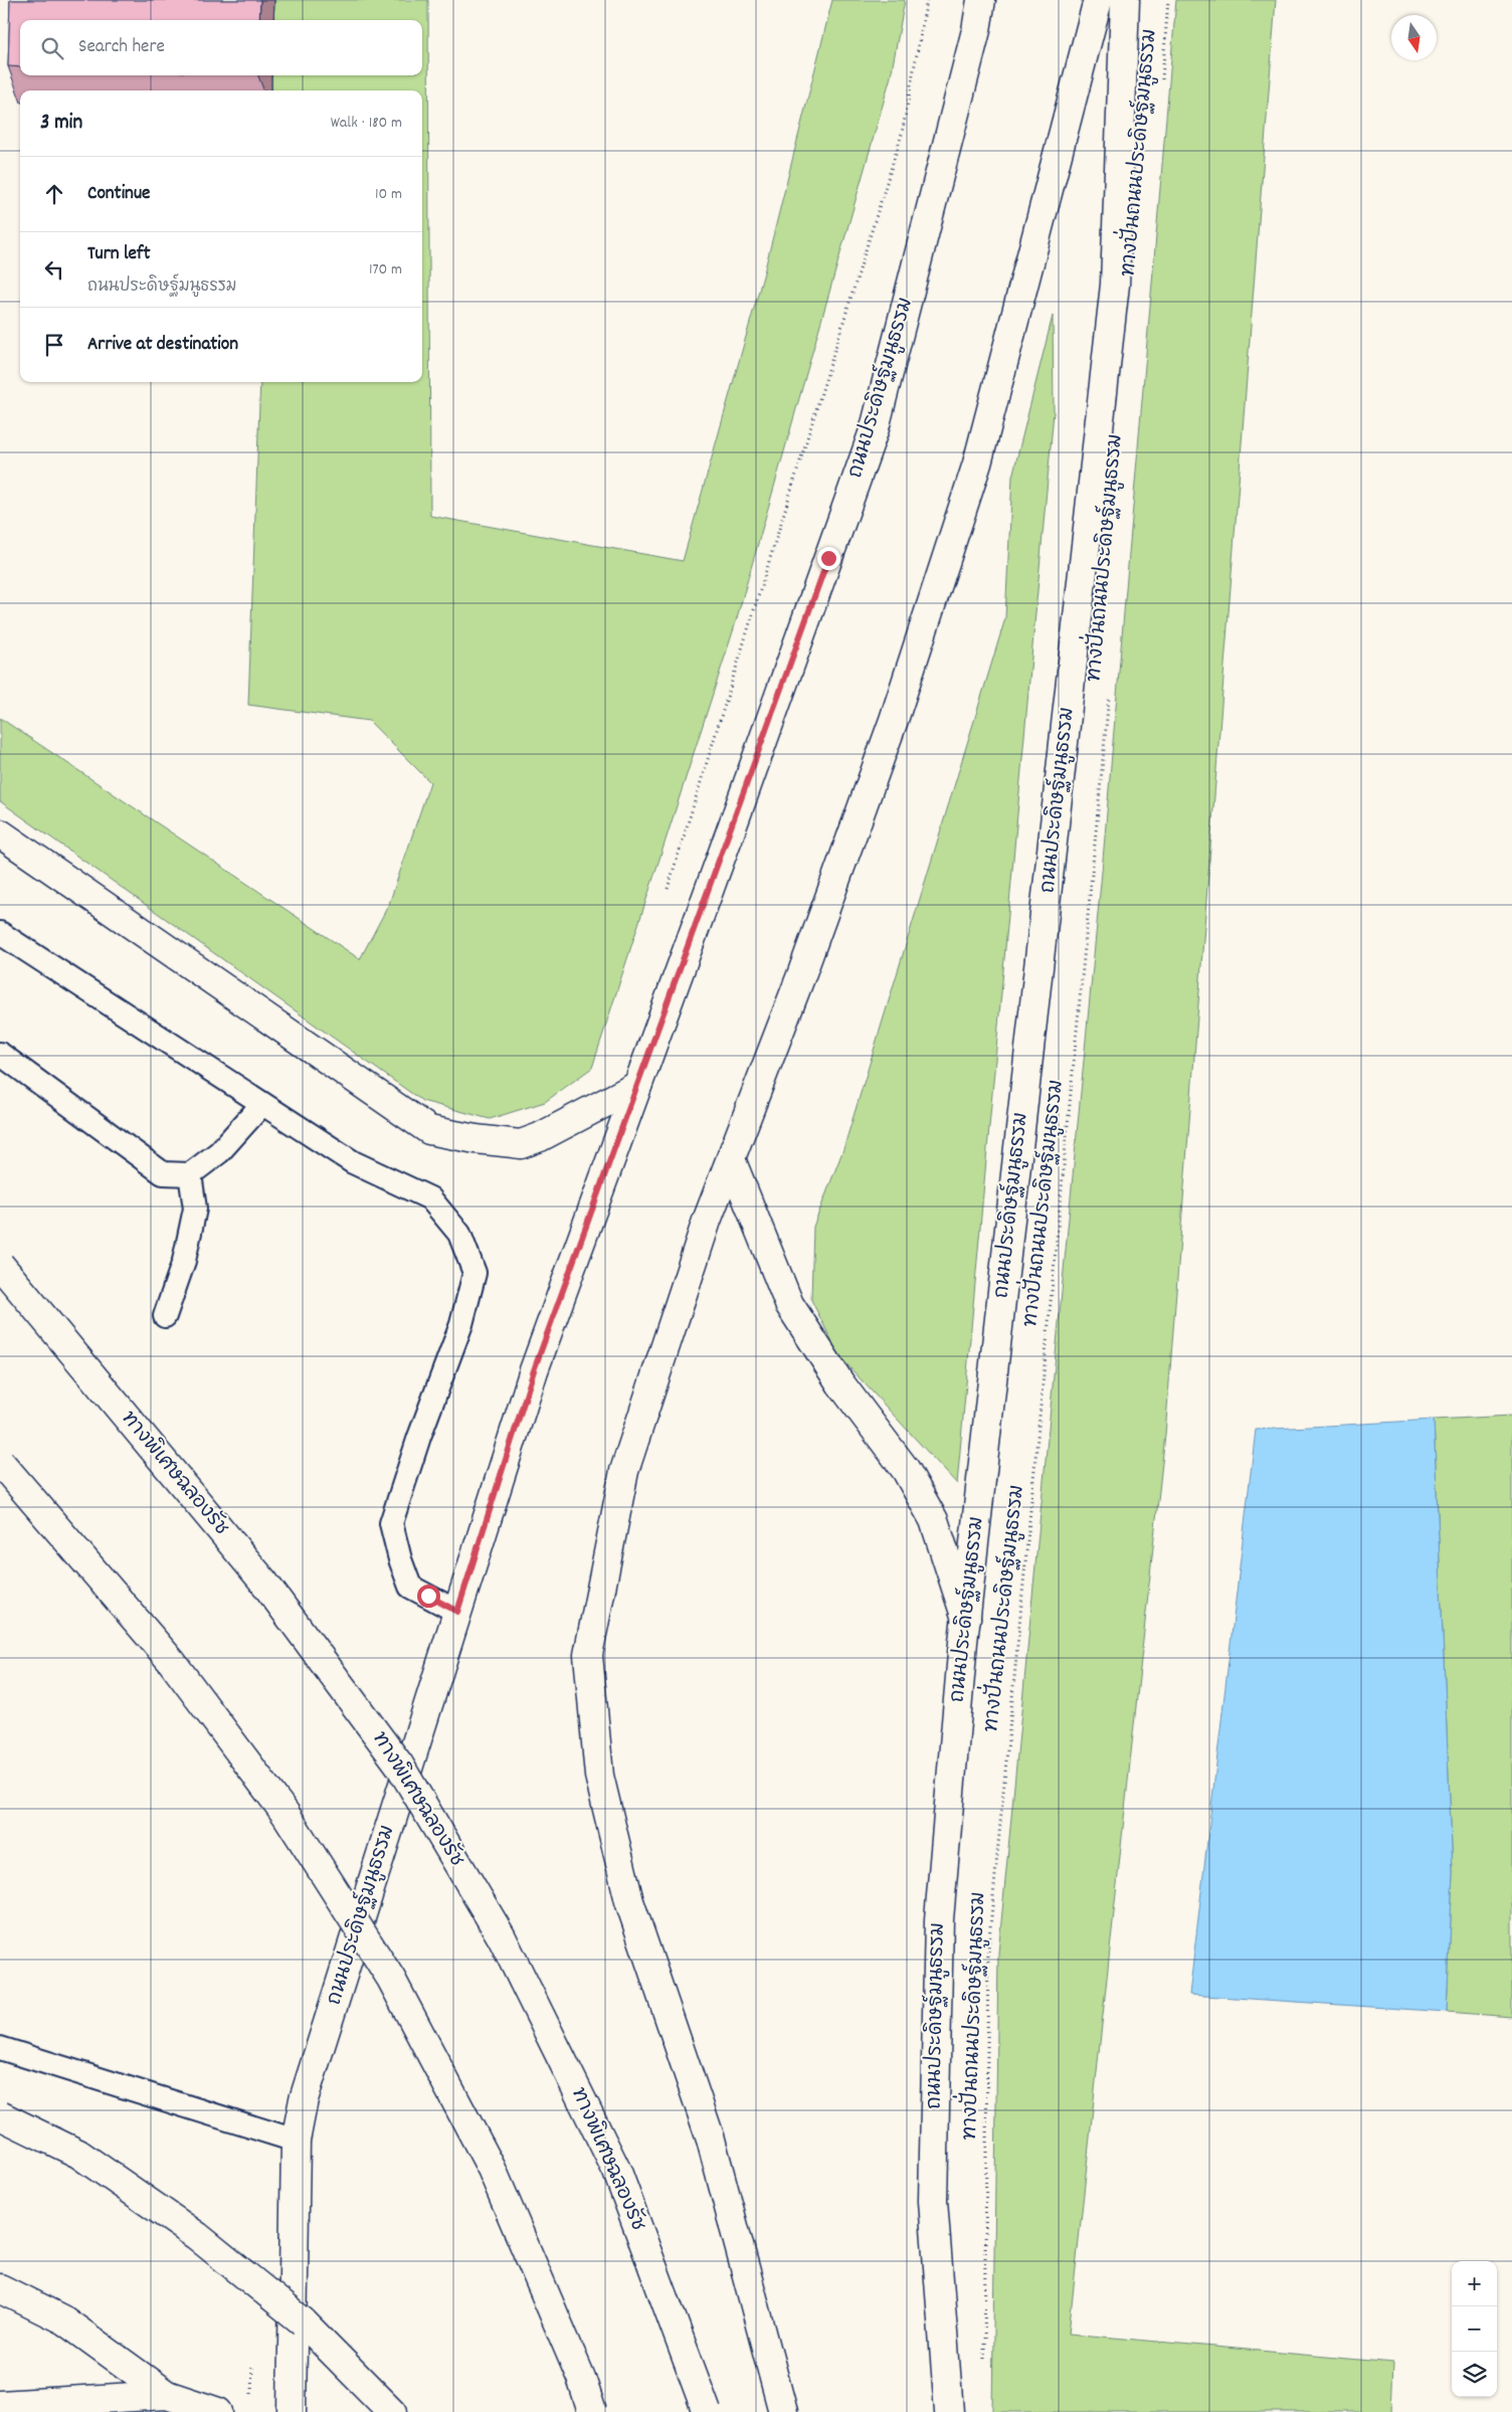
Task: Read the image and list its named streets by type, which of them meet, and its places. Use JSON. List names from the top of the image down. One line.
{"streets":{"main road":["ถนนประดิษฐ์มนูธรรม","ทางพิเศษฉลองรัช"],"path":["ทางปั่นถนนประดิษฐ์มนูธรรม"]},"north":"bottom","page":{"search":"Search here","heading":["3 min","Walk · 180 m"],"list":[["Continue","10 m"],["Turn left","ถนนประดิษฐ์มนูธรรม","170 m"],"Arrive at destination"],"map_buttons":["+","−"]}}
